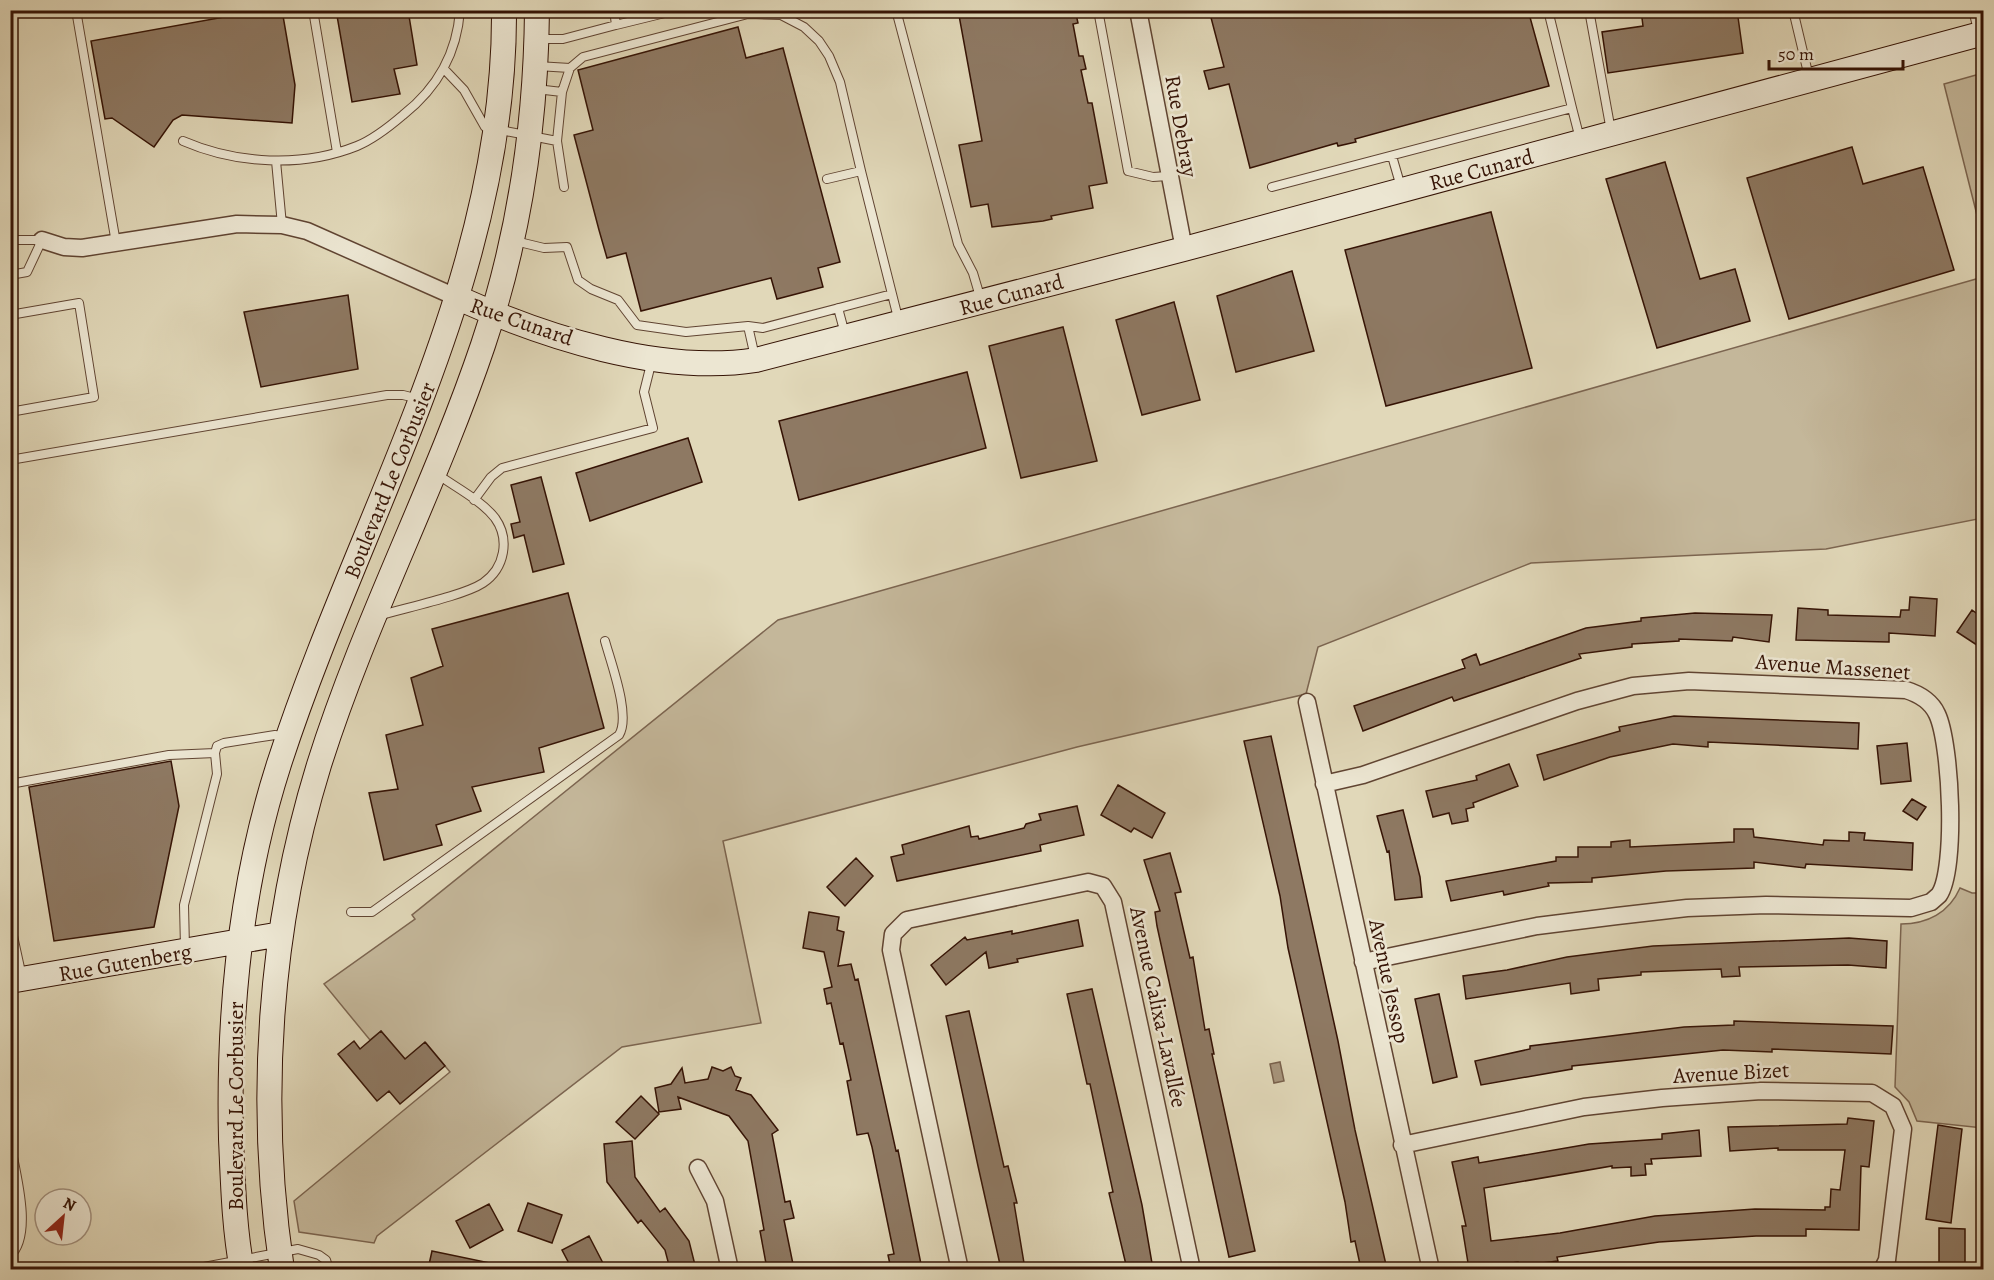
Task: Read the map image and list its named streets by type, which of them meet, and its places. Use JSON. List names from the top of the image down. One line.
{"streets":{"street":["Rue Debray","Rue Cunard","Boulevard Le Corbusier","Avenue Massenet","Rue Gutenberg","Avenue Jessop","Avenue Calixa-Lavallée","Avenue Bizet"]},"crossings":[["Rue Debray","Rue Cunard"],["Rue Cunard","Boulevard Le Corbusier"],["Boulevard Le Corbusier","Rue Gutenberg"],["Avenue Massenet","Avenue Jessop"],["Avenue Jessop","Avenue Bizet"]],"scale_bar":"50 m","north":"top right"}
